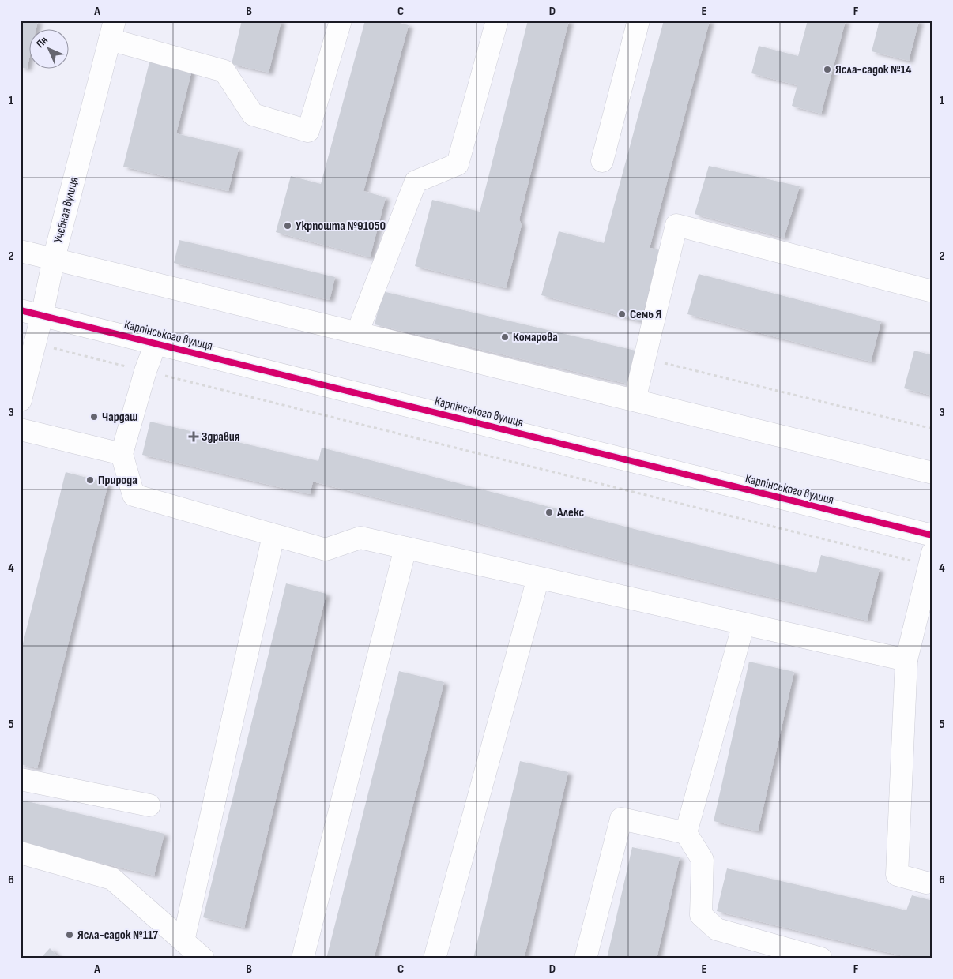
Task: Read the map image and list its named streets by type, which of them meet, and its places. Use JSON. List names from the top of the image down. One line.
{"streets":{"street":["Учєбная вулиця","Карпінського вулиця"]},"crossings":[["Учєбная вулиця","Карпінського вулиця"]],"places":{"other":["Ясла-садок №14","Укрпошта №91050","Семь Я","Комарова","Чардаш","Природа","Алекс","Ясла-садок №117"],"health":["Здравия"]},"north":"top left","grid":{"columns":["A","B","C","D","E","F"],"rows":["1","2","3","4","5","6"]}}
